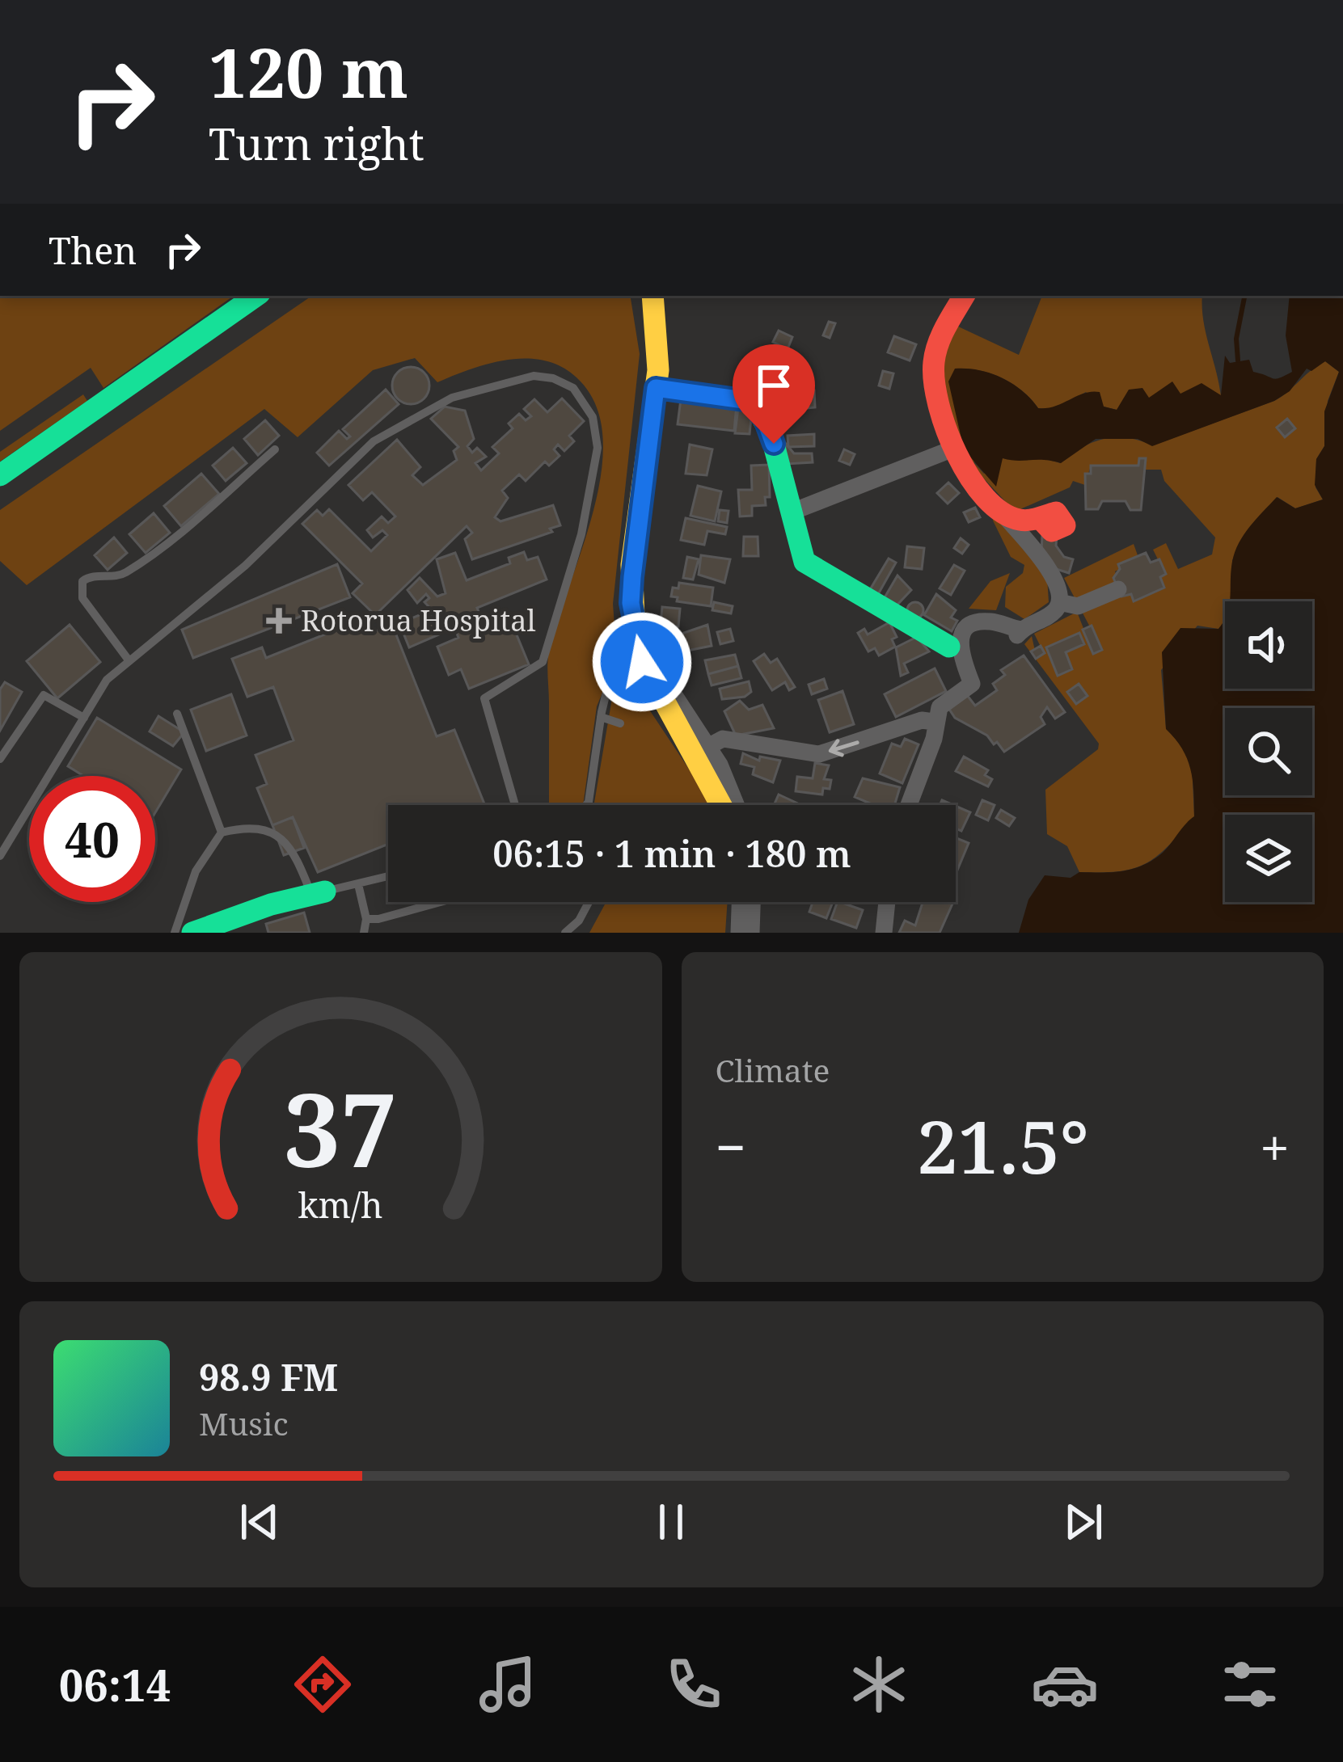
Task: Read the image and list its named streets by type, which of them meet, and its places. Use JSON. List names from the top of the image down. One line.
{"places":{"health":["Rotorua Hospital"]},"page":{"turn":["120 m","Turn right"],"then":"Then","limit":"40","trip":"06:15 · 1 min · 180 m","tile":"Climate","heat":["−","21.5°","+"],"song":["98.9 FM","Music"],"tabs":"06:14","gauge":["37","km/h"]}}
